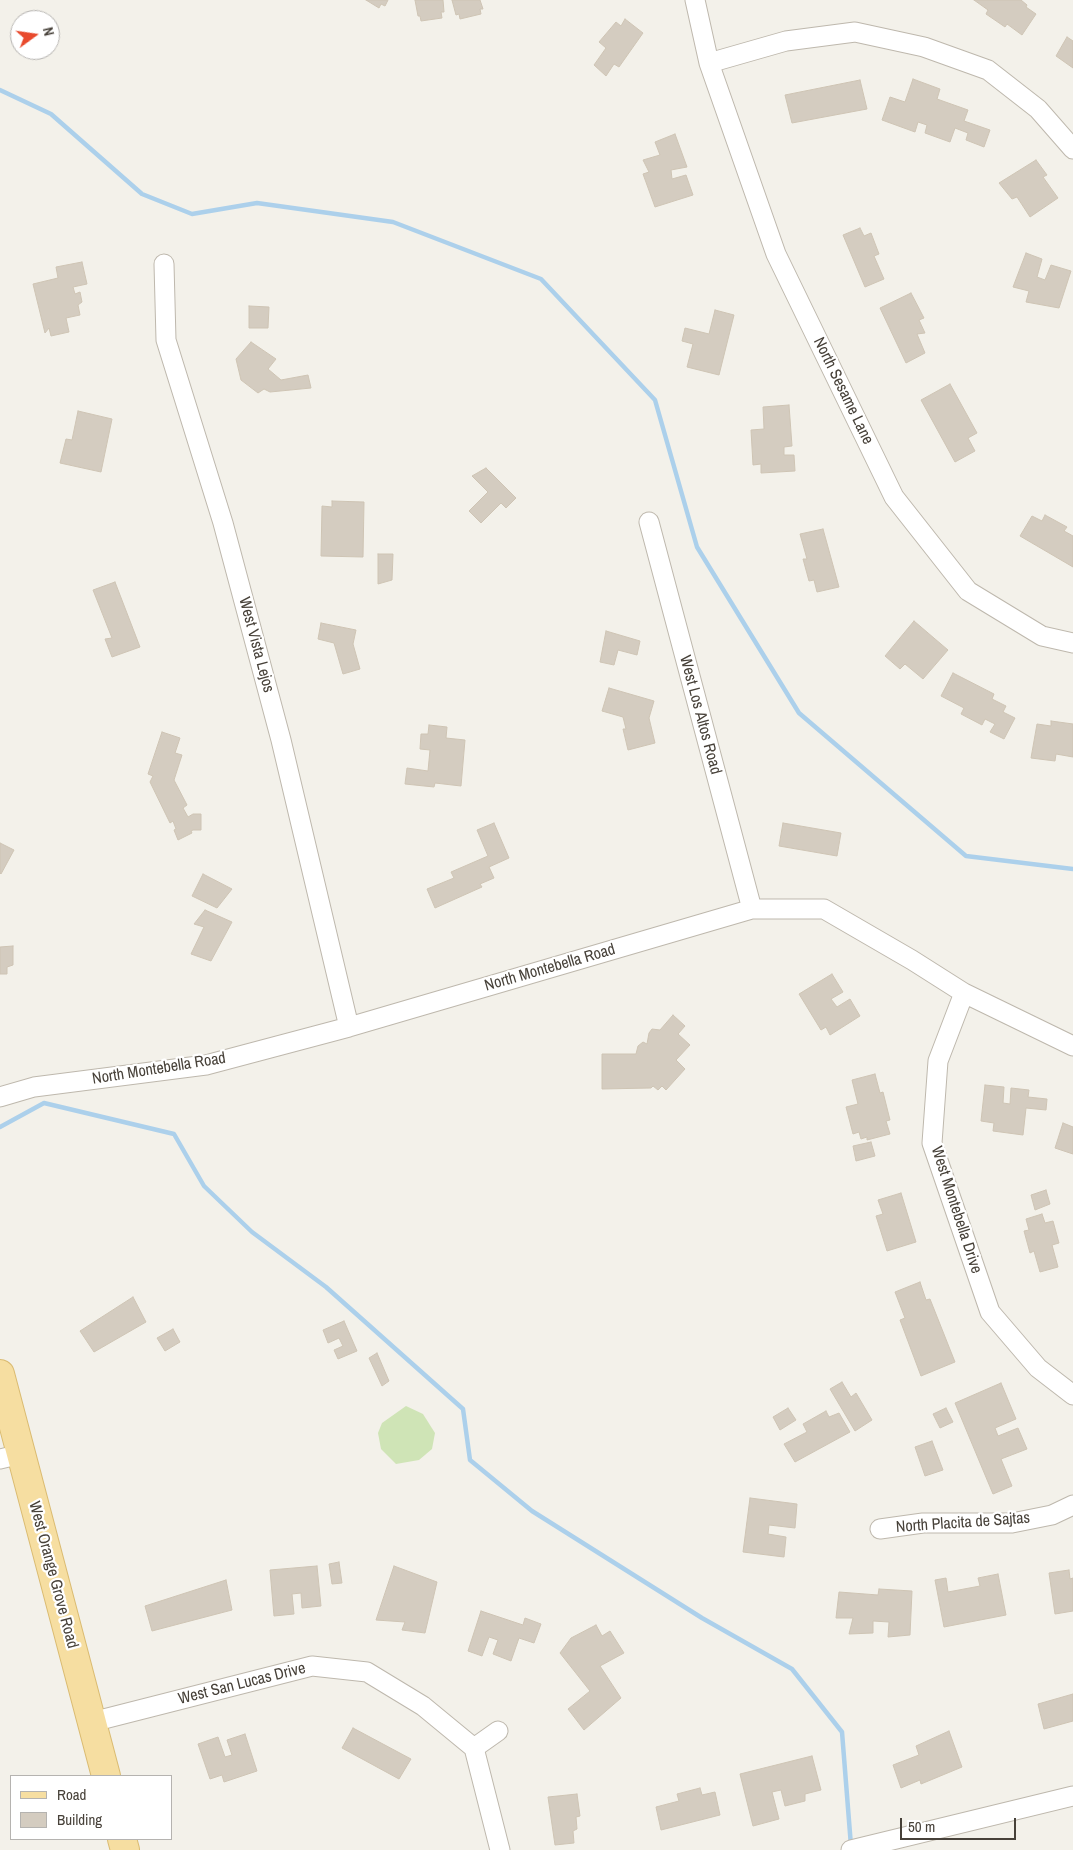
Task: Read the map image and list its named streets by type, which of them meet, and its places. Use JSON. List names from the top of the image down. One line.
{"streets":{"main road":["West Orange Grove Road"],"street":["North Sesame Lane","West Vista Lejos","West Los Altos Road","North Montebella Road","West Montebella Drive","North Placita de Sajtas","West San Lucas Drive"]},"crossings":[["West Vista Lejos","North Montebella Road"],["West Los Altos Road","North Montebella Road"],["North Montebella Road","West Montebella Drive"],["West Orange Grove Road","West San Lucas Drive"]],"legend":["Road","Building"],"scale_bar":"50 m","north":"right"}
